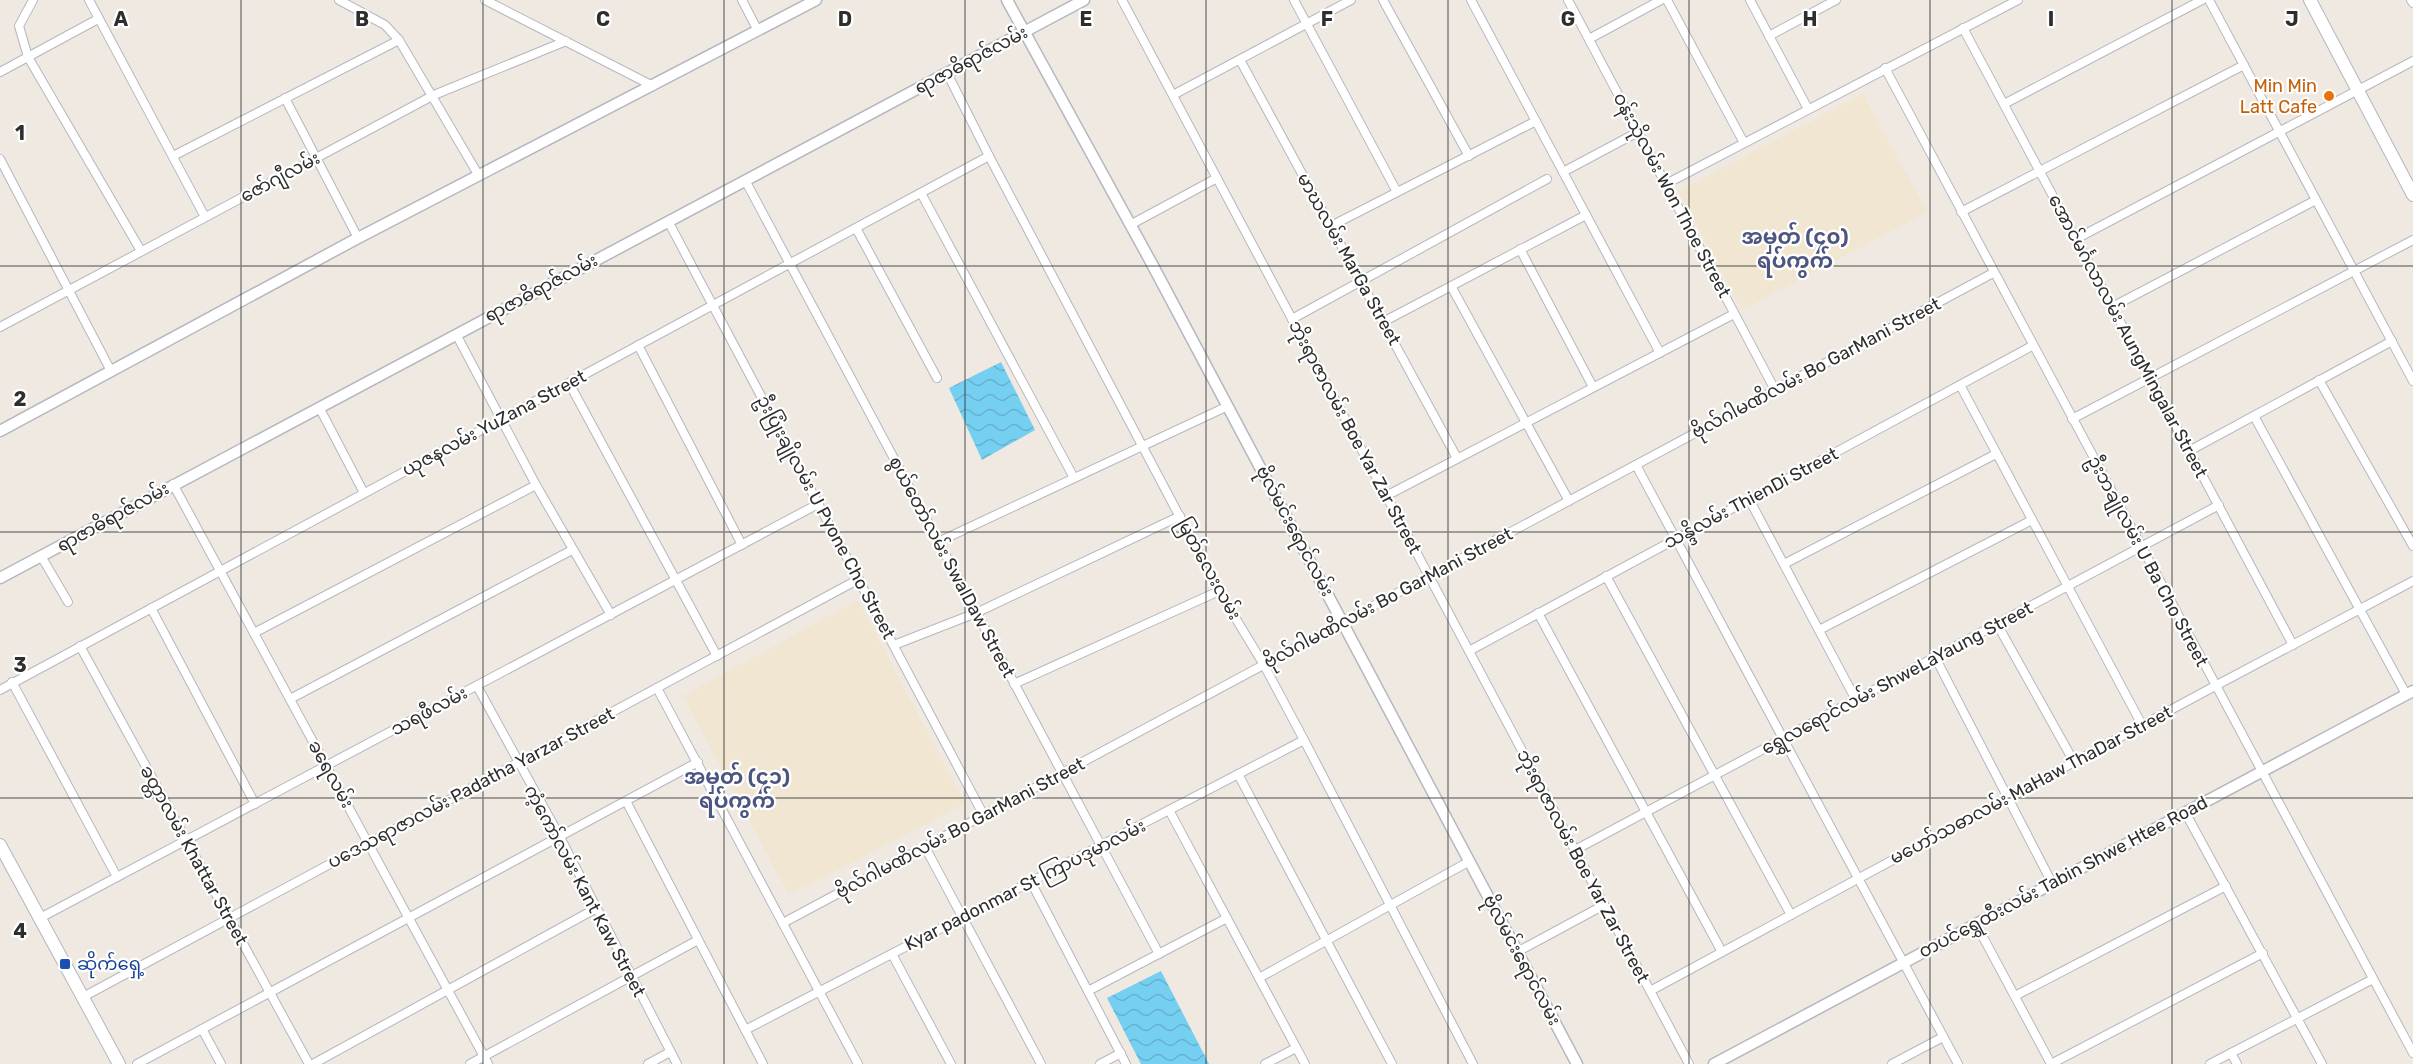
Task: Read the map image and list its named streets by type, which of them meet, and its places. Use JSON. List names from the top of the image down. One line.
{"streets":{"street":["ရာဇာဓိရာဇ်လမ်း","ဇော်ဂျီလမ်း","ဝန်းသိုလမ်း Won Thoe Street","မာဃလမ်း MarGa Street","အောင်မင်္ဂလာလမ်း AungMingalar Street","ဗိုလ်ဂါမဏိလမ်း Bo GarMani Street","ယုဇနလမ်း YuZana Street","ဘိုးရာဇာလမ်း Boe Yar Zar Street","သန္ဒိလမ်း ThienDi Street","ဦးပြုံးချိုလမ်း U Pyone Cho Street","ဗိုလ်မင်းရောင်လမ်း","ဦးဘချိုလမ်း U Ba Cho Street","စွယ်တော်လမ်း SwalDaw Street","မြတ်လေးလမ်း","ရွှေလရောင်လမ်း ShweLaYaung Street","သရဖီလမ်း","ခရေလမ်း","မဟော်သဓာလမ်း MaHaw ThaDar Street","ပဒေသရာဇာလမ်း Padatha Yarzar Street","ခတ္တာလမ်း Khattar Street","တပင်ရွှေထီးလမ်း Tabin Shwe Htee Road","Kyar padonmar St ကြာပဒုမာလမ်း","ကံ့ကော်လမ်း Kant Kaw Street"]},"crossings":[["ရာဇာဓိရာဇ်လမ်း","ဦးပြုံးချိုလမ်း U Pyone Cho Street"],["ရာဇာဓိရာဇ်လမ်း","ဗိုလ်မင်းရောင်လမ်း"],["ရာဇာဓိရာဇ်လမ်း","စွယ်တော်လမ်း SwalDaw Street"],["ရာဇာဓိရာဇ်လမ်း","မြတ်လေးလမ်း"],["ရာဇာဓိရာဇ်လမ်း","ခရေလမ်း"],["ဝန်းသိုလမ်း Won Thoe Street","ဗိုလ်ဂါမဏိလမ်း Bo GarMani Street"],["အောင်မင်္ဂလာလမ်း AungMingalar Street","ရွှေလရောင်လမ်း ShweLaYaung Street"],["အောင်မင်္ဂလာလမ်း AungMingalar Street","မဟော်သဓာလမ်း MaHaw ThaDar Street"],["ဗိုလ်ဂါမဏိလမ်း Bo GarMani Street","ဘိုးရာဇာလမ်း Boe Yar Zar Street"],["ဗိုလ်ဂါမဏိလမ်း Bo GarMani Street","ဦးပြုံးချိုလမ်း U Pyone Cho Street"],["ဗိုလ်ဂါမဏိလမ်း Bo GarMani Street","ဗိုလ်မင်းရောင်လမ်း"],["ဗိုလ်ဂါမဏိလမ်း Bo GarMani Street","ဦးဘချိုလမ်း U Ba Cho Street"],["ဗိုလ်ဂါမဏိလမ်း Bo GarMani Street","စွယ်တော်လမ်း SwalDaw Street"],["ဗိုလ်ဂါမဏိလမ်း Bo GarMani Street","မြတ်လေးလမ်း"],["ယုဇနလမ်း YuZana Street","ဦးပြုံးချိုလမ်း U Pyone Cho Street"],["ယုဇနလမ်း YuZana Street","စွယ်တော်လမ်း SwalDaw Street"],["ယုဇနလမ်း YuZana Street","မြတ်လေးလမ်း"],["ယုဇနလမ်း YuZana Street","ခရေလမ်း"],["ယုဇနလမ်း YuZana Street","ခတ္တာလမ်း Khattar Street"],["ဘိုးရာဇာလမ်း Boe Yar Zar Street","သန္ဒိလမ်း ThienDi Street"],["ဘိုးရာဇာလမ်း Boe Yar Zar Street","ရွှေလရောင်လမ်း ShweLaYaung Street"],["ဘိုးရာဇာလမ်း Boe Yar Zar Street","မဟော်သဓာလမ်း MaHaw ThaDar Street"],["သန္ဒိလမ်း ThienDi Street","ဦးဘချိုလမ်း U Ba Cho Street"],["ဦးပြုံးချိုလမ်း U Pyone Cho Street","သရဖီလမ်း"],["ဦးပြုံးချိုလမ်း U Pyone Cho Street","ပဒေသရာဇာလမ်း Padatha Yarzar Street"],["ဦးဘချိုလမ်း U Ba Cho Street","ရွှေလရောင်လမ်း ShweLaYaung Street"],["ဦးဘချိုလမ်း U Ba Cho Street","မဟော်သဓာလမ်း MaHaw ThaDar Street"],["ဦးဘချိုလမ်း U Ba Cho Street","တပင်ရွှေထီးလမ်း Tabin Shwe Htee Road"],["စွယ်တော်လမ်း SwalDaw Street","Kyar padonmar St ကြာပဒုမာလမ်း"],["မြတ်လေးလမ်း","Kyar padonmar St ကြာပဒုမာလမ်း"],["သရဖီလမ်း","ခရေလမ်း"],["သရဖီလမ်း","ခတ္တာလမ်း Khattar Street"],["သရဖီလမ်း","ကံ့ကော်လမ်း Kant Kaw Street"],["ခရေလမ်း","ပဒေသရာဇာလမ်း Padatha Yarzar Street"],["ပဒေသရာဇာလမ်း Padatha Yarzar Street","ခတ္တာလမ်း Khattar Street"],["ပဒေသရာဇာလမ်း Padatha Yarzar Street","ကံ့ကော်လမ်း Kant Kaw Street"]],"districts":["အမှတ် (၄၀) ရပ်ကွက်","အမှတ် (၄၁) ရပ်ကွက်"],"places":{"other":["Min Min Latt Cafe"],"transit":["ဆိုက်ရှေ့"]},"grid":{"columns":["A","B","C","D","E","F","G","H","I","J"],"rows":["1","2","3","4"]}}
